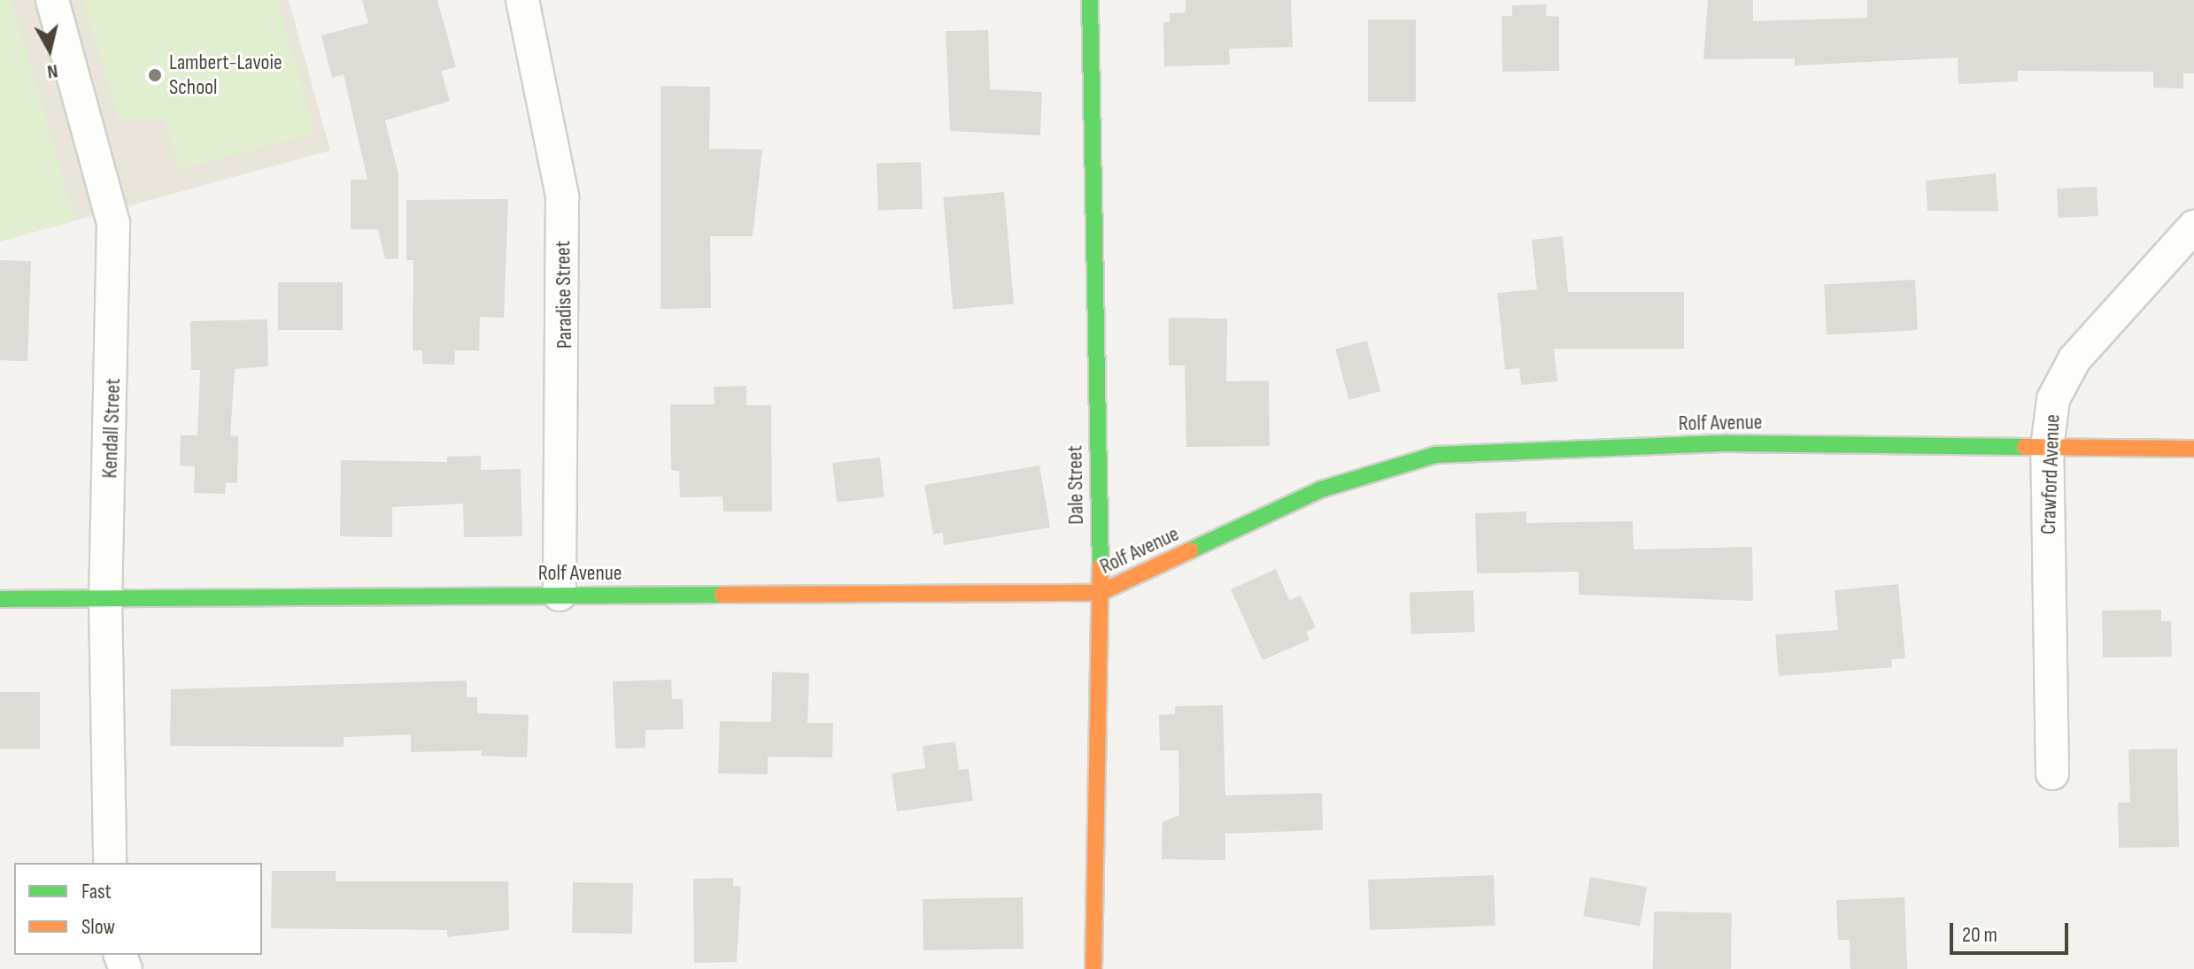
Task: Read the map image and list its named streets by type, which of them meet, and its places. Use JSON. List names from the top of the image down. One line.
{"streets":{"street":["Paradise Street","Rolf Avenue","Kendall Street","Crawford Avenue","Dale Street"]},"crossings":[["Paradise Street","Rolf Avenue"],["Rolf Avenue","Kendall Street"],["Rolf Avenue","Crawford Avenue"],["Rolf Avenue","Dale Street"]],"places":["Lambert-Lavoie School"],"legend":["Fast","Slow"],"scale_bar":"20 m","north":"bottom"}
